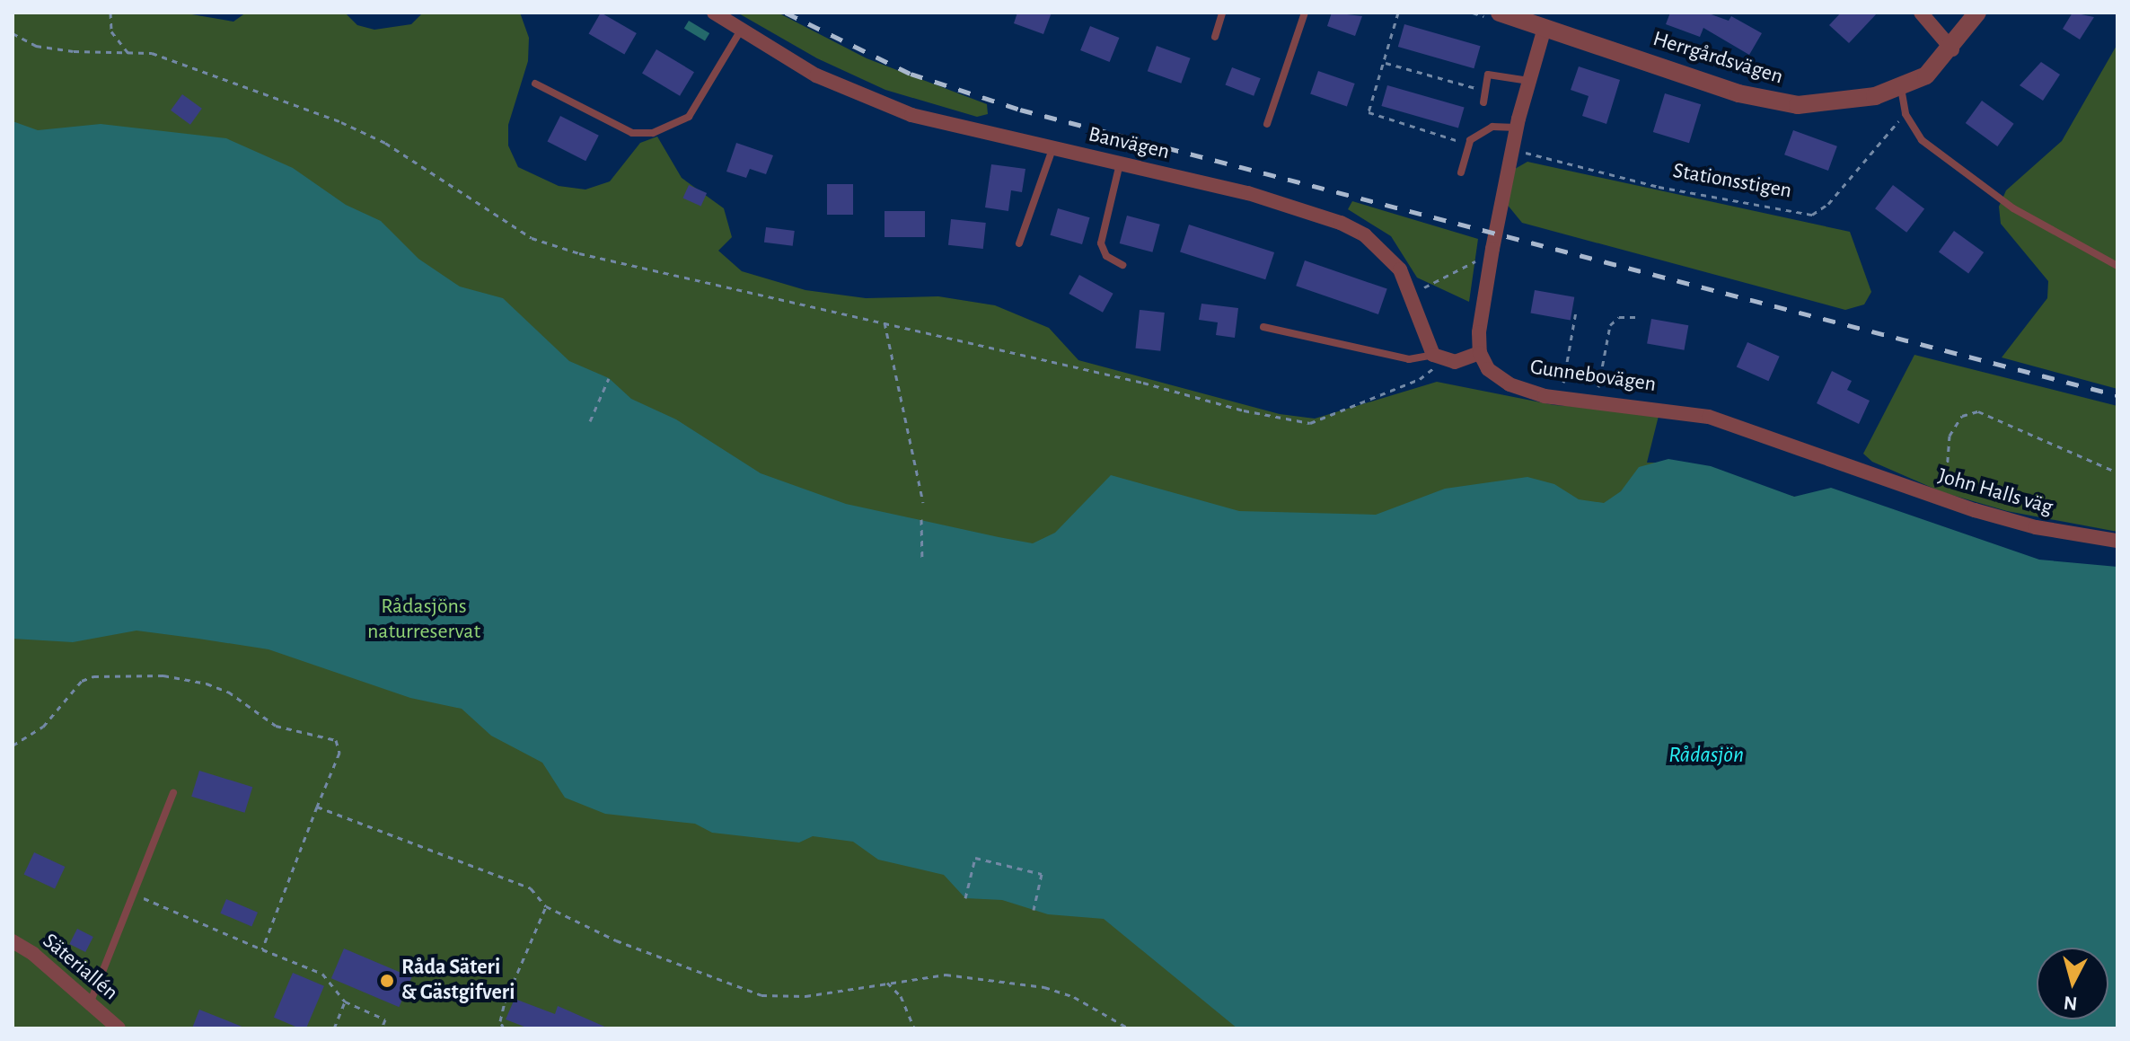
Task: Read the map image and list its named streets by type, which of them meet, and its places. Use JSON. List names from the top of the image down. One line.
{"streets":{"street":["Herrgårdsvägen","Banvägen","Gunnebovägen","John Halls väg","Säteriallén"],"path":["Stationsstigen"]},"crossings":[["Gunnebovägen","John Halls väg"]],"water":["Rådasjön"],"parks":["Rådasjöns naturreservat"],"places":["Råda Säteri & Gästgifveri"],"north":"bottom"}
